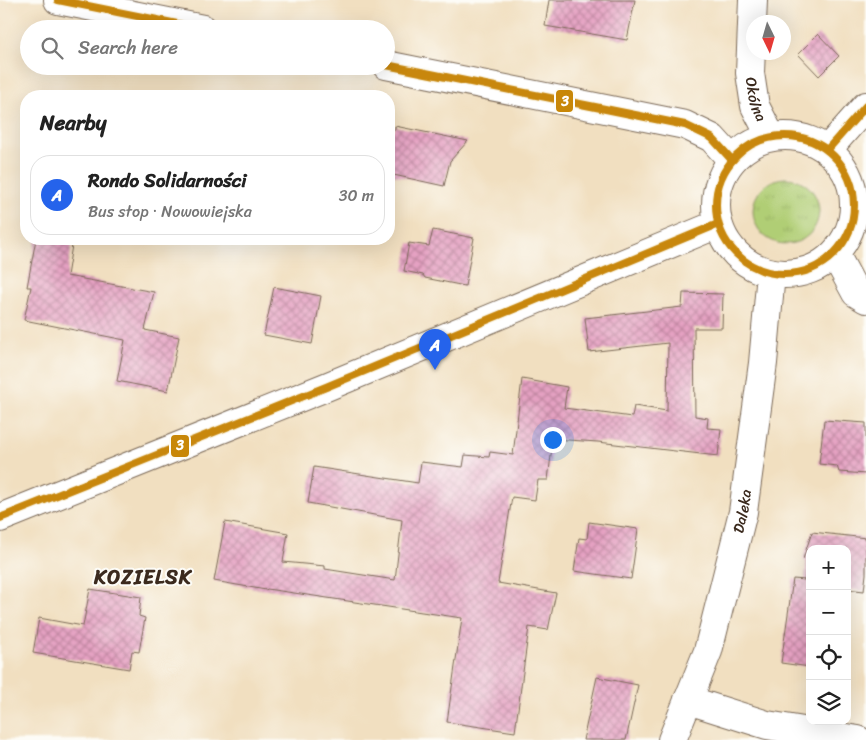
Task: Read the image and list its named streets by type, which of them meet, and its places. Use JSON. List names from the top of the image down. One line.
{"streets":{"street":["Okólna","Daleka"]},"crossings":[["Okólna","Daleka"]],"districts":["KOZIELSK"],"lines":["transit line 3"],"north":"bottom","page":{"search":"Search here","heading":"Nearby","list":[{"mark":"A","name":"Rondo Solidarności","note":"Bus stop · Nowowiejska","value":"30 m"}],"pins":"A","map_buttons":["+","−"]}}
